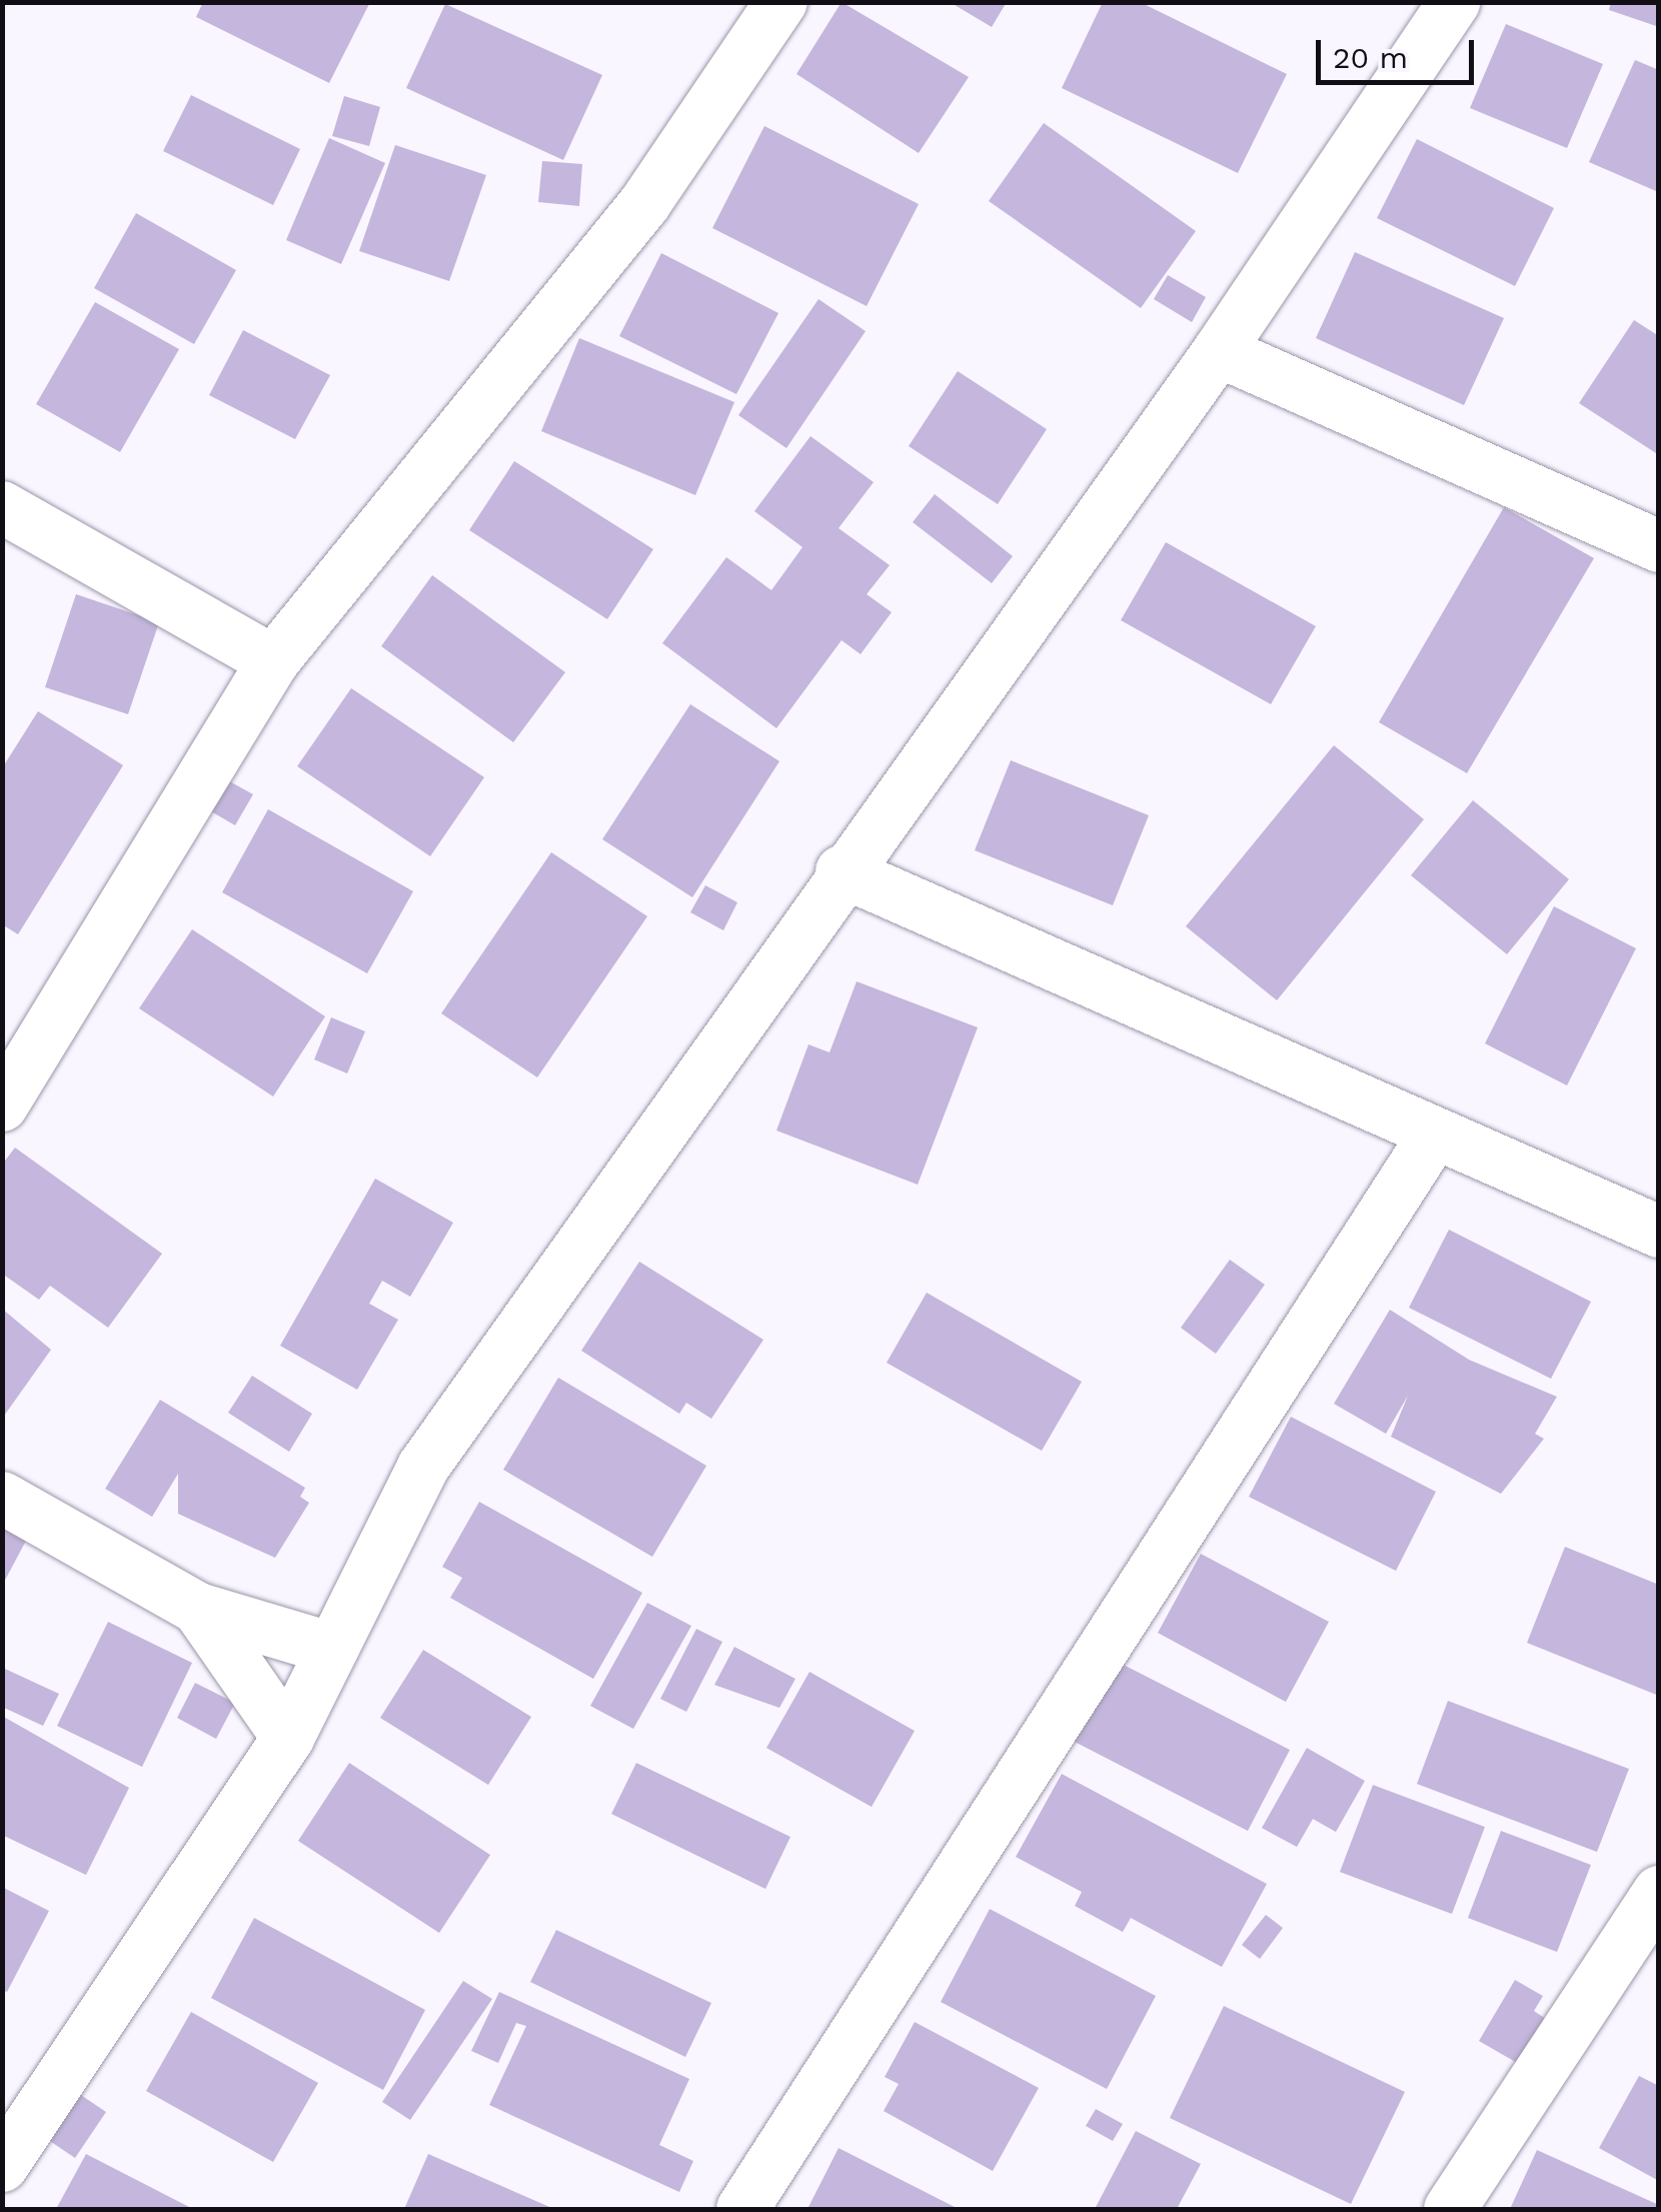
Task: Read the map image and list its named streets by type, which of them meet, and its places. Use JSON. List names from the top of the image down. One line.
{"scale_bar":"20 m"}
